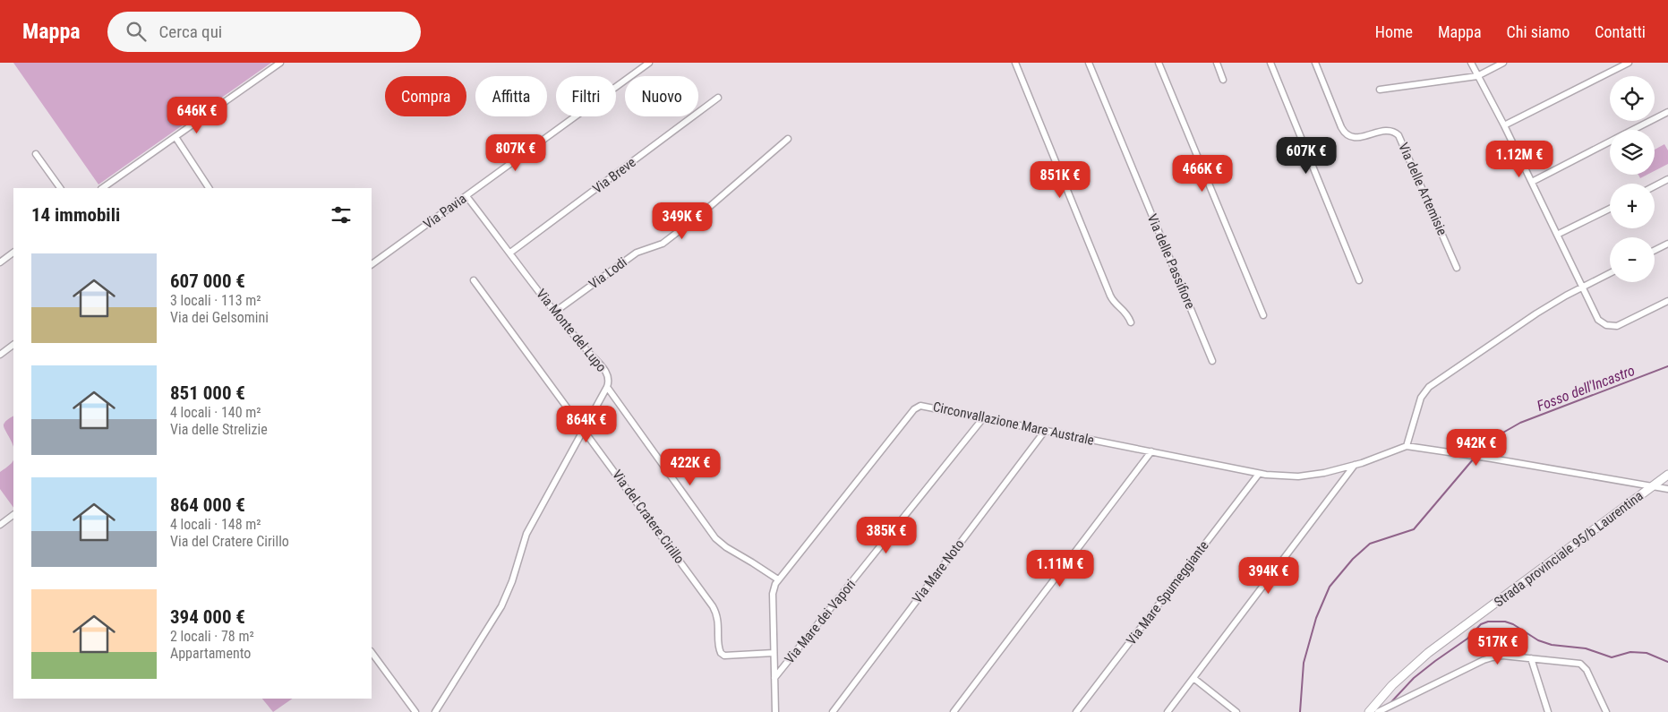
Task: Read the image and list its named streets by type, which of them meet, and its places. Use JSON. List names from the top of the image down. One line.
{"streets":{"main road":["Strada provinciale 95/b Laurentina"],"street":["Via Breve","Via delle Artemisie","Via Pavia","Via delle Passifiore","Via Lodi","Via Monte del Lupo","Circonvallazione Mare Australe","Via del Cratere Cirillo","Via Mare Noto","Via Mare Spumeggiante","Via Mare dei Vapori"]},"crossings":[["Via Breve","Via Monte del Lupo"],["Via Pavia","Via Monte del Lupo"],["Via Lodi","Via Monte del Lupo"],["Via Monte del Lupo","Via del Cratere Cirillo"],["Circonvallazione Mare Australe","Via del Cratere Cirillo"],["Circonvallazione Mare Australe","Via Mare Noto"],["Circonvallazione Mare Australe","Via Mare Spumeggiante"],["Circonvallazione Mare Australe","Via Mare dei Vapori"]],"water":["Fosso dell'Incastro"],"page":{"header":"Mappa","search":"Cerca qui","nav":["Home","Mappa","Chi siamo","Contatti"],"map_buttons":["+","−"],"chip":["Compra","Affitta","Filtri","Nuovo"],"price":["646K €","807K €","607K €","1.12M €","466K €","851K €","349K €","864K €","942K €","422K €","385K €","1.11M €","394K €","517K €"],"heading":"14 immobili","list":[{"name":"607 000 €","note":"3 locali · 113 m² · Via dei Gelsomini"},{"name":"851 000 €","note":"4 locali · 140 m² · Via delle Strelizie"},{"name":"864 000 €","note":"4 locali · 148 m² · Via del Cratere Cirillo"},{"name":"394 000 €","note":"2 locali · 78 m² · Appartamento"}]}}
